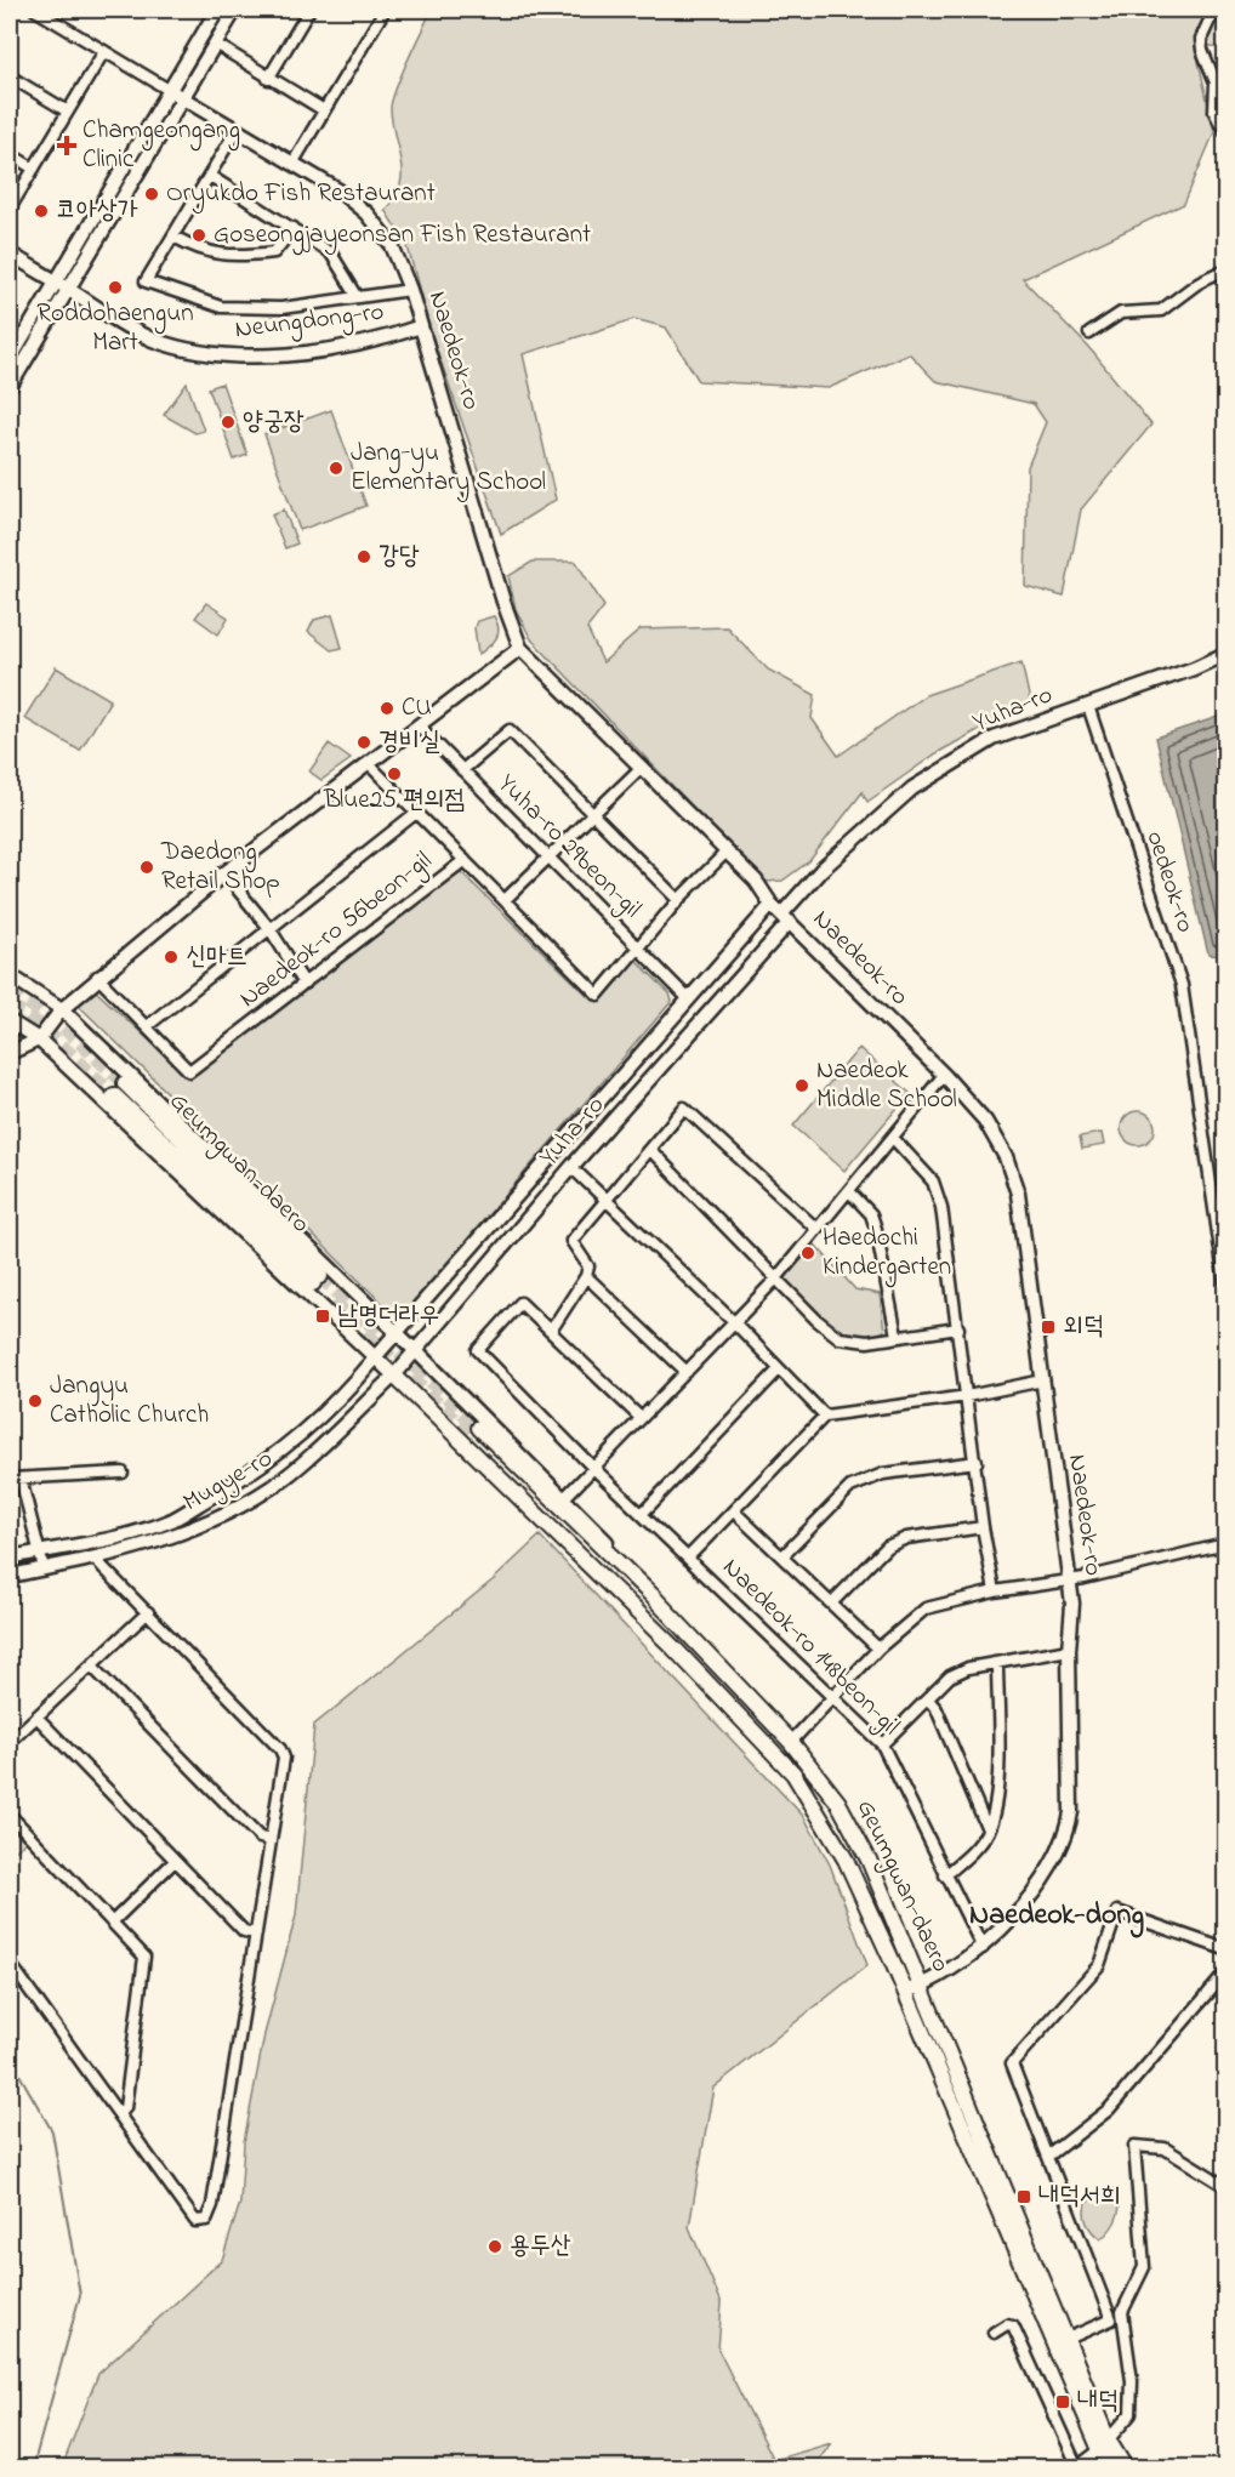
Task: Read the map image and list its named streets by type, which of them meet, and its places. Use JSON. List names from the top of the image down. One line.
{"streets":{"main road":["Geumgwan-daero"],"street":["Neungdong-ro","Naedeok-ro","Yuha-ro","Yuha-ro 29beon-gil","oedeok-ro","Naedeok-ro 56beon-gil","Mugye-ro","Naedeok-ro 148beon-gil"]},"crossings":[["Neungdong-ro","Naedeok-ro"],["Naedeok-ro","Yuha-ro"],["Naedeok-ro","Geumgwan-daero"],["Naedeok-ro","Naedeok-ro 148beon-gil"],["Yuha-ro","Yuha-ro 29beon-gil"],["Yuha-ro","oedeok-ro"],["Yuha-ro","Mugye-ro"],["Yuha-ro 29beon-gil","Naedeok-ro 56beon-gil"]],"districts":["Naedeok-dong"],"places":{"health":["Chamgeongang Clinic"],"other":["Oryukdo Fish Restaurant","코아상가","Goseongjayeonsan Fish Restaurant","Roddohaengun Mart","양궁장","Jang-yu Elementary School","강당","CU","경비실","Blue25 편의점","Daedong Retail Shop","신마트","Naedeok Middle School","Haedochi Kindergarten","Jangyu Catholic Church","용두산"],"transit":["남명더라우","외덕","내덕서희","내덕"]}}
